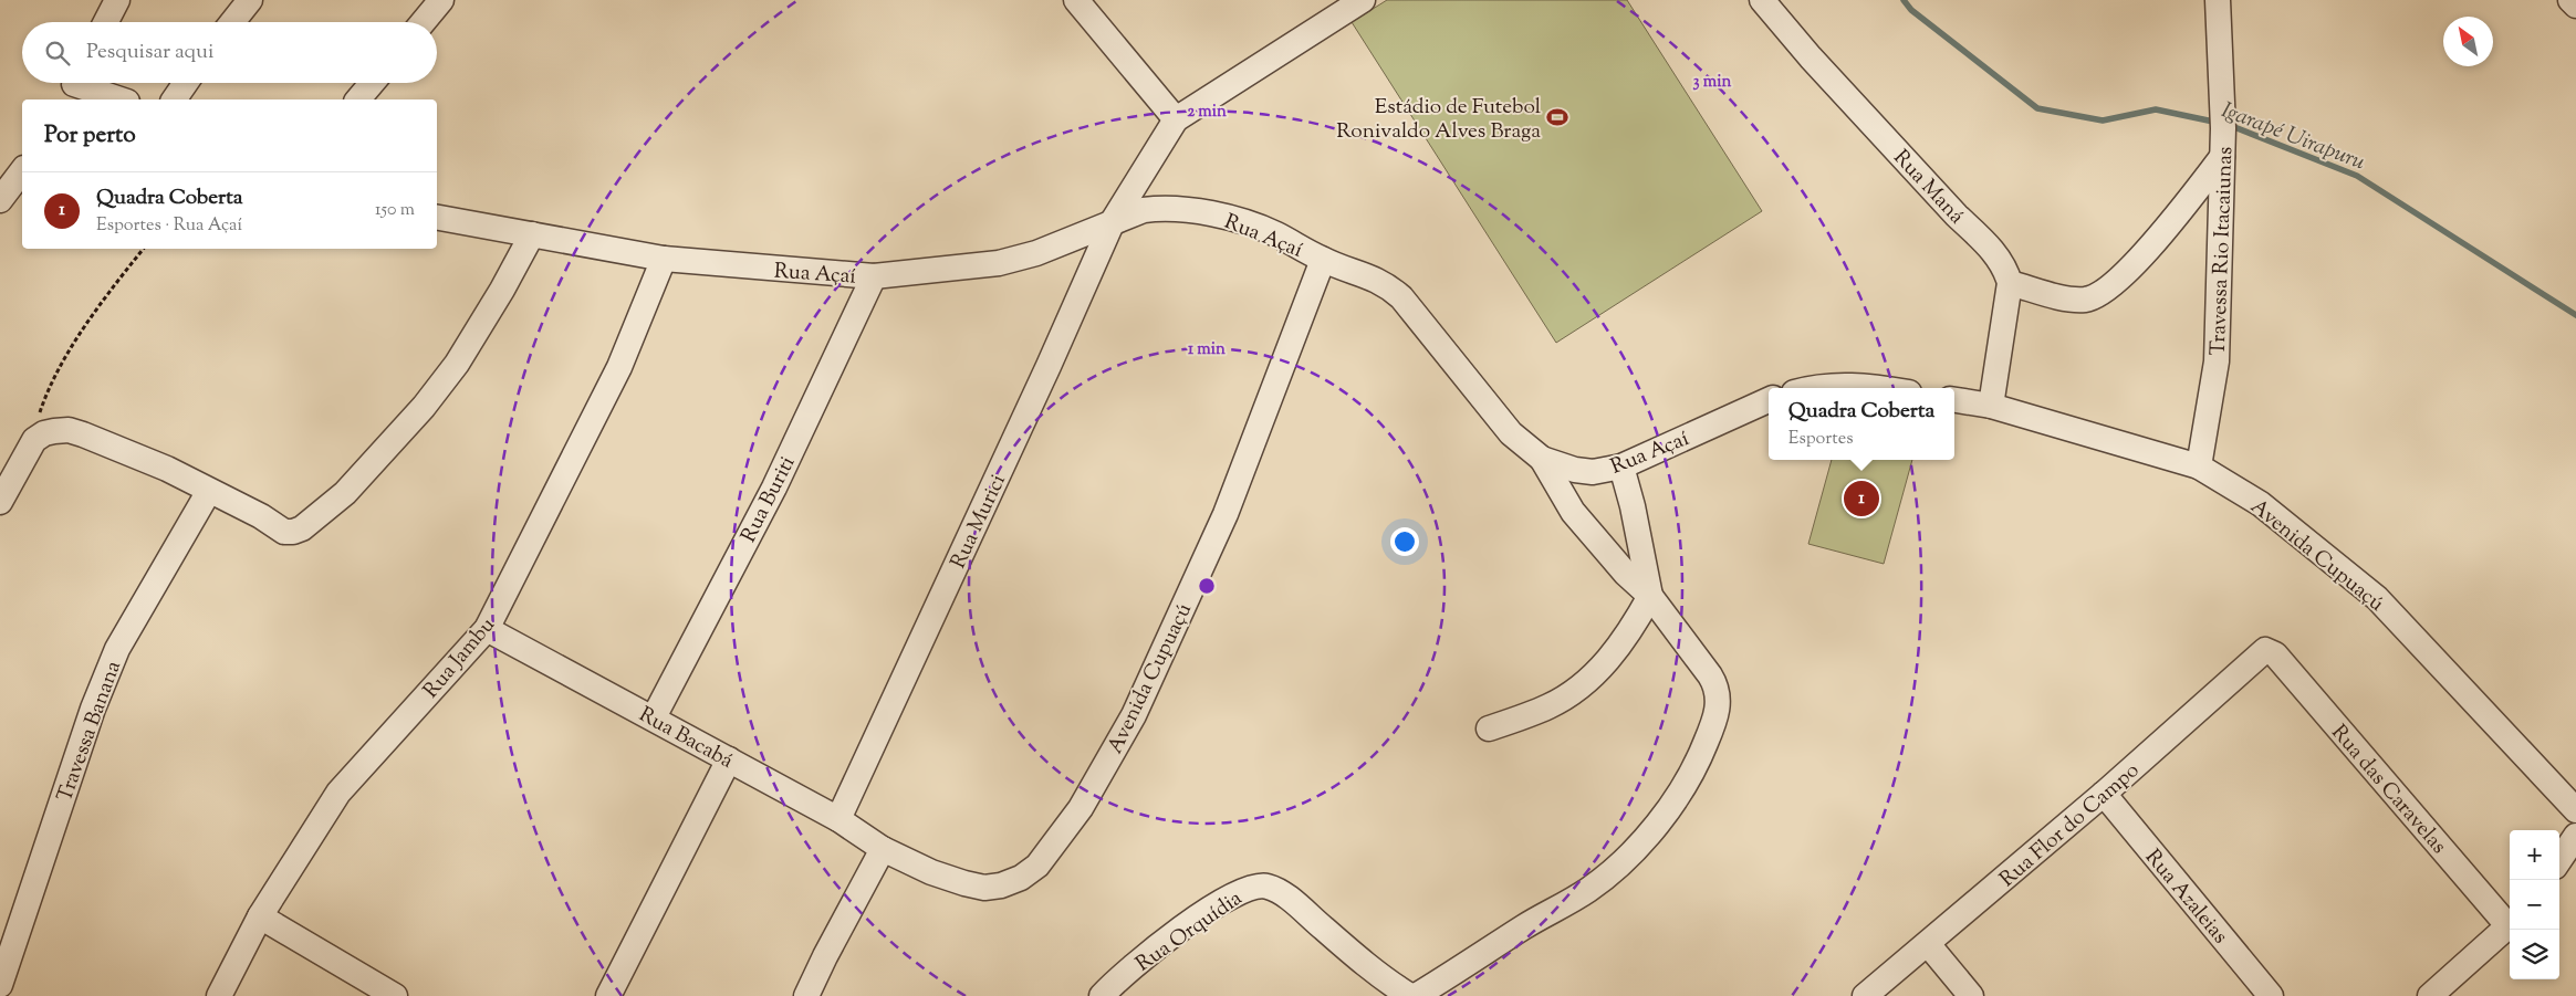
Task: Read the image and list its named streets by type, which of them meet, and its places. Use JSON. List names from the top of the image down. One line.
{"streets":{"street":["Rua Maná","Rua Açaí","Travessa Rio Itacaiunas","Rua Buriti","Rua Murici","Avenida Cupuaçú","Rua Jambu","Travessa Banana","Rua Bacabá","Rua das Caravelas","Rua Flor do Campo","Rua Azaleias","Rua Orquídia"]},"crossings":[["Rua Açaí","Rua Buriti"],["Rua Açaí","Rua Murici"],["Rua Açaí","Avenida Cupuaçú"],["Rua Açaí","Rua Jambu"],["Travessa Rio Itacaiunas","Avenida Cupuaçú"],["Rua Buriti","Rua Bacabá"],["Rua Murici","Rua Bacabá"],["Avenida Cupuaçú","Rua Bacabá"],["Rua Jambu","Rua Bacabá"],["Rua das Caravelas","Rua Flor do Campo"],["Rua Flor do Campo","Rua Azaleias"]],"water":["Igarapé Uirapuru"],"places":{"sports":["Estádio de Futebol Ronivaldo Alves Braga"]},"north":"top left","page":{"search":"Pesquisar aqui","heading":"Por perto","list":[{"mark":"1","name":"Quadra Coberta","note":"Esportes · Rua Açaí","value":"150 m"}],"popup":["Quadra Coberta","Esportes"],"pins":"1","map_buttons":["+","−"]},"rings":["3 min","2 min","1 min"]}
